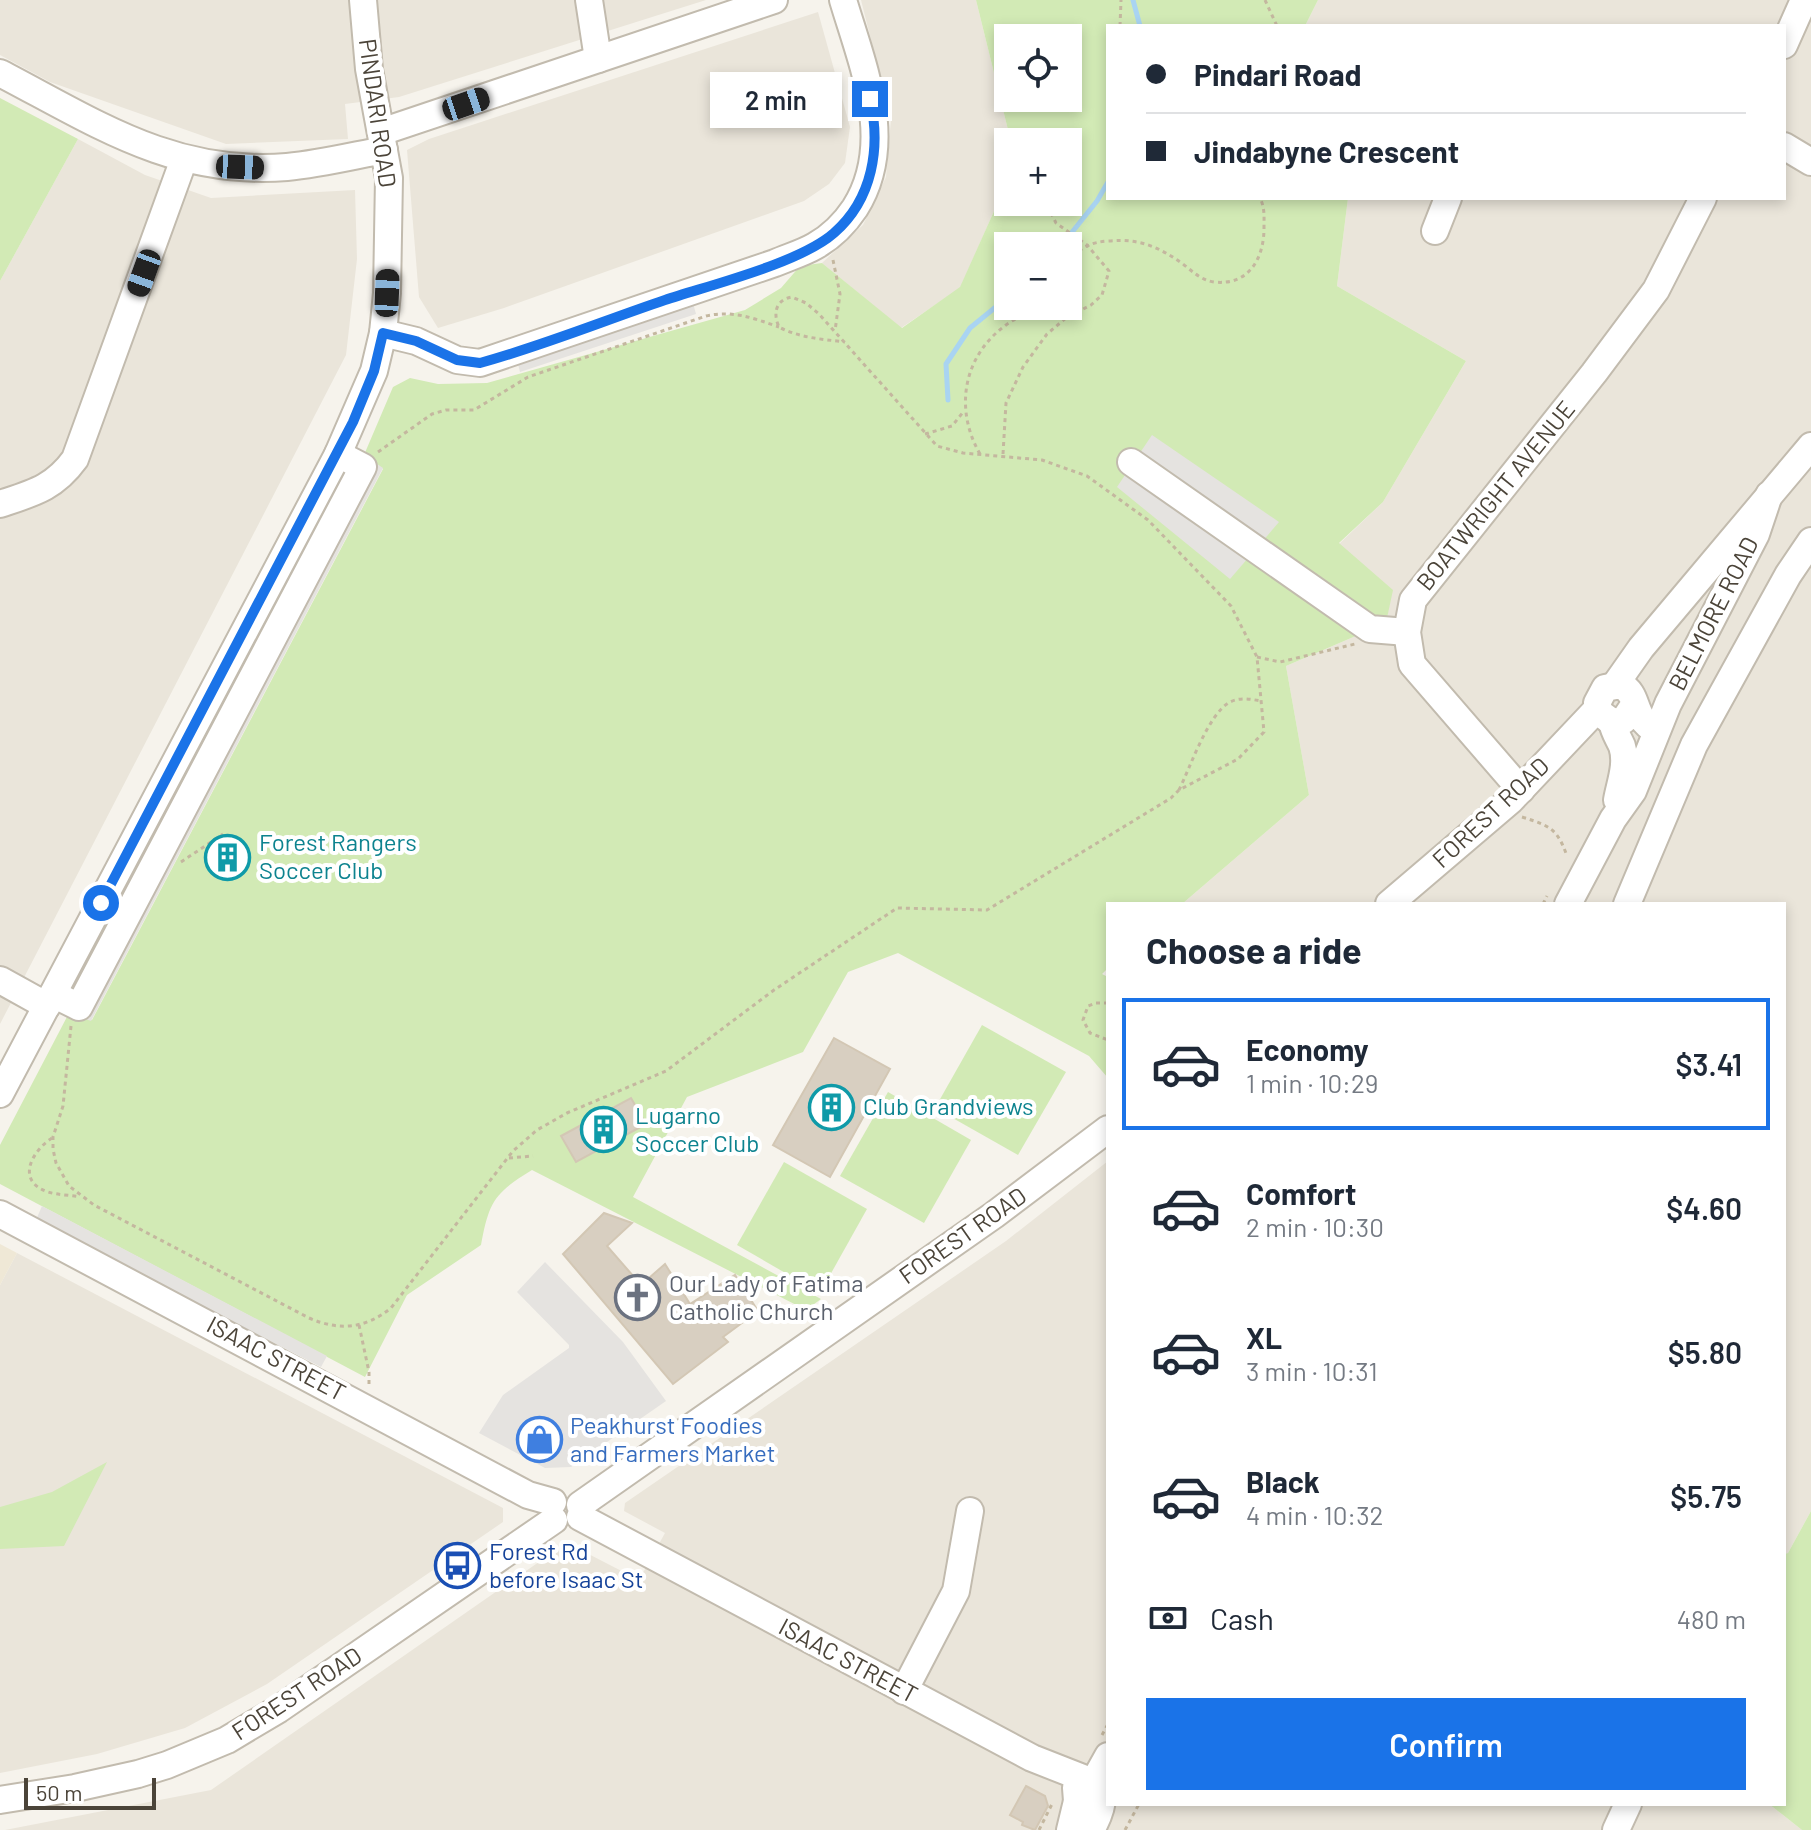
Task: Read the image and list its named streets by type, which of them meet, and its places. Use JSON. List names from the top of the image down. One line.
{"streets":{"street":["PINDARI ROAD","BOATWRIGHT AVENUE","BELMORE ROAD","FOREST ROAD","ISAAC STREET"]},"crossings":[["BELMORE ROAD","FOREST ROAD"],["FOREST ROAD","ISAAC STREET"]],"places":{"building":["Forest Rangers Soccer Club","Club Grandviews","Lugarno Soccer Club"],"church":["Our Lady of Fatima Catholic Church"],"shop":["Peakhurst Foodies and Farmers Market"],"bus stop":["Forest Rd before Isaac St"]},"scale_bar":"50 m","page":{"map_buttons":["+","−"],"banner":["Pindari Road","Jindabyne Crescent"],"bubble":"2 min","heading":"Choose a ride","list":[{"name":"Economy","note":"1 min · 10:29","value":"$3.41"},{"name":"Comfort","note":"2 min · 10:30","value":"$4.60"},{"name":"XL","note":"3 min · 10:31","value":"$5.80"},{"name":"Black","note":"4 min · 10:32","value":"$5.75"}],"pay":["Cash","480 m"],"buttons":"Confirm","scale":"50 m"}}
